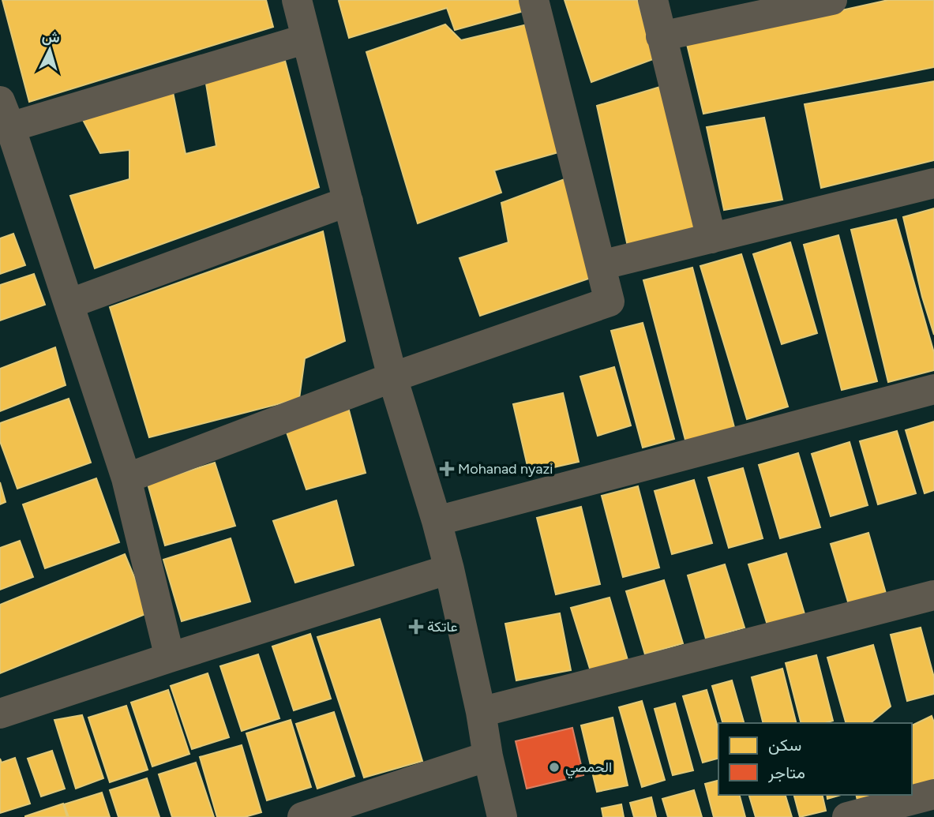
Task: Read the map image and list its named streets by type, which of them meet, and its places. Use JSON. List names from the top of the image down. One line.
{"places":{"health":["Mohanad nyazi","عاتكة"],"other":["الحمصي"]},"legend":["سكن","متاجر"],"north":"top"}
